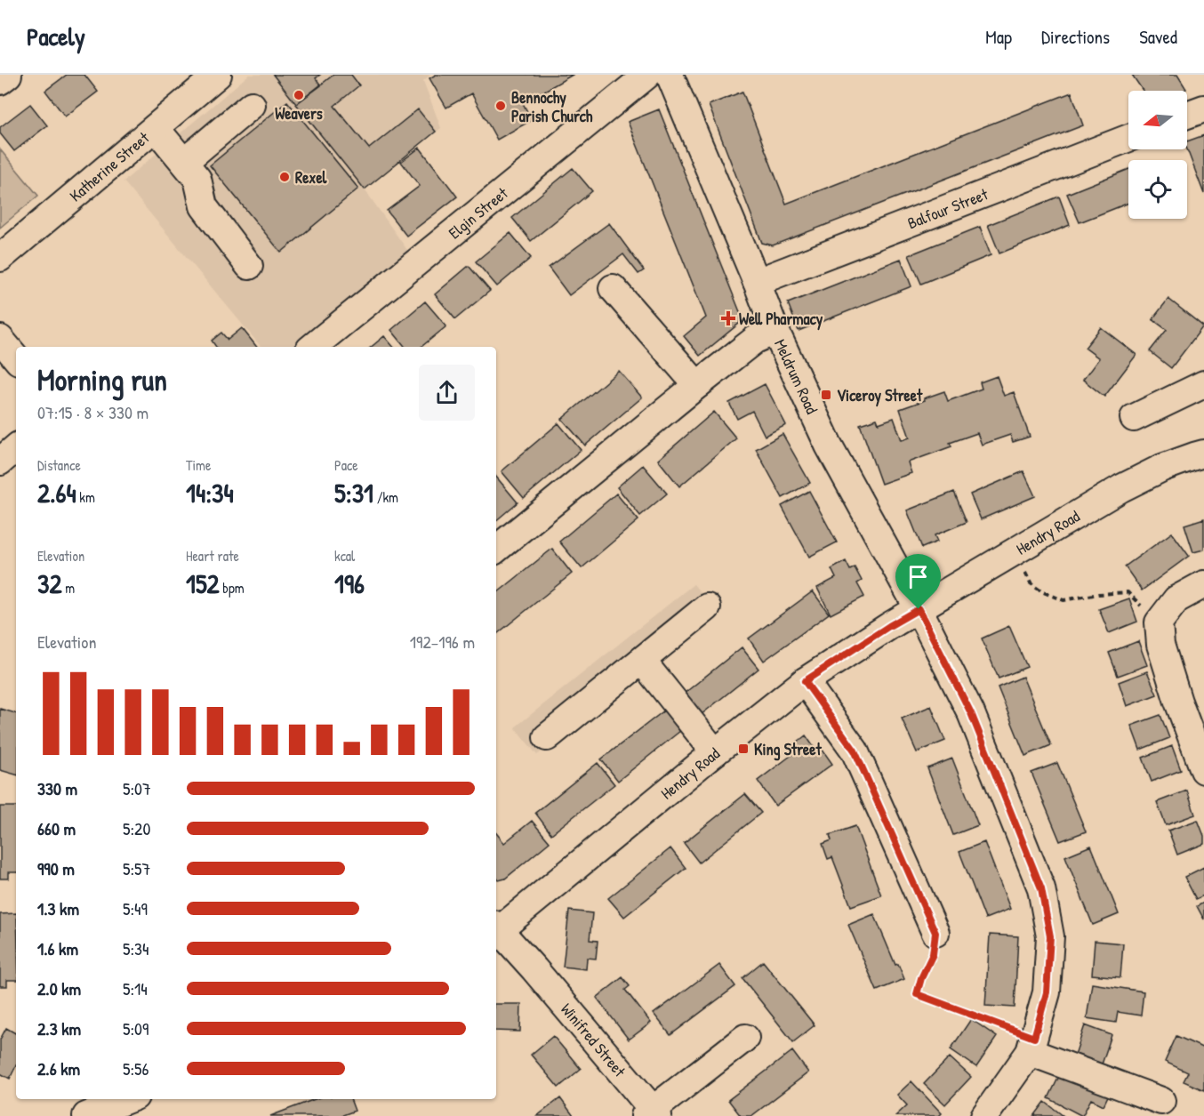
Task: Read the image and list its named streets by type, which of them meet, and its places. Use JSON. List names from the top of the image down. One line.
{"streets":{"street":["Katherine Street","Balfour Street","Elgin Street","Meldrum Road","Hendry Road","Winifred Street"]},"crossings":[["Balfour Street","Meldrum Road"],["Meldrum Road","Hendry Road"]],"places":{"other":["Weavers","Bennochy Parish Church","Rexel"],"health":["Well Pharmacy"],"transit":["Viceroy Street","King Street"]},"north":"left","page":{"header":"Pacely","nav":["Map","Directions","Saved"],"heading":["Morning run","07:15 · 8 × 330 m"],"stats":[["Distance","2.64 km"],["Time","14:34"],["Pace","5:31 /km"],["Elevation","32 m"],["Heart rate","152 bpm"],["kcal","196"]],"chart":["Elevation","192–196 m"],"list":[{"name":"330 m","note":"5:07"},{"name":"660 m","note":"5:20"},{"name":"990 m","note":"5:57"},{"name":"1.3 km","note":"5:49"},{"name":"1.6 km","note":"5:34"},{"name":"2.0 km","note":"5:14"},{"name":"2.3 km","note":"5:09"},{"name":"2.6 km","note":"5:56"}]}}
